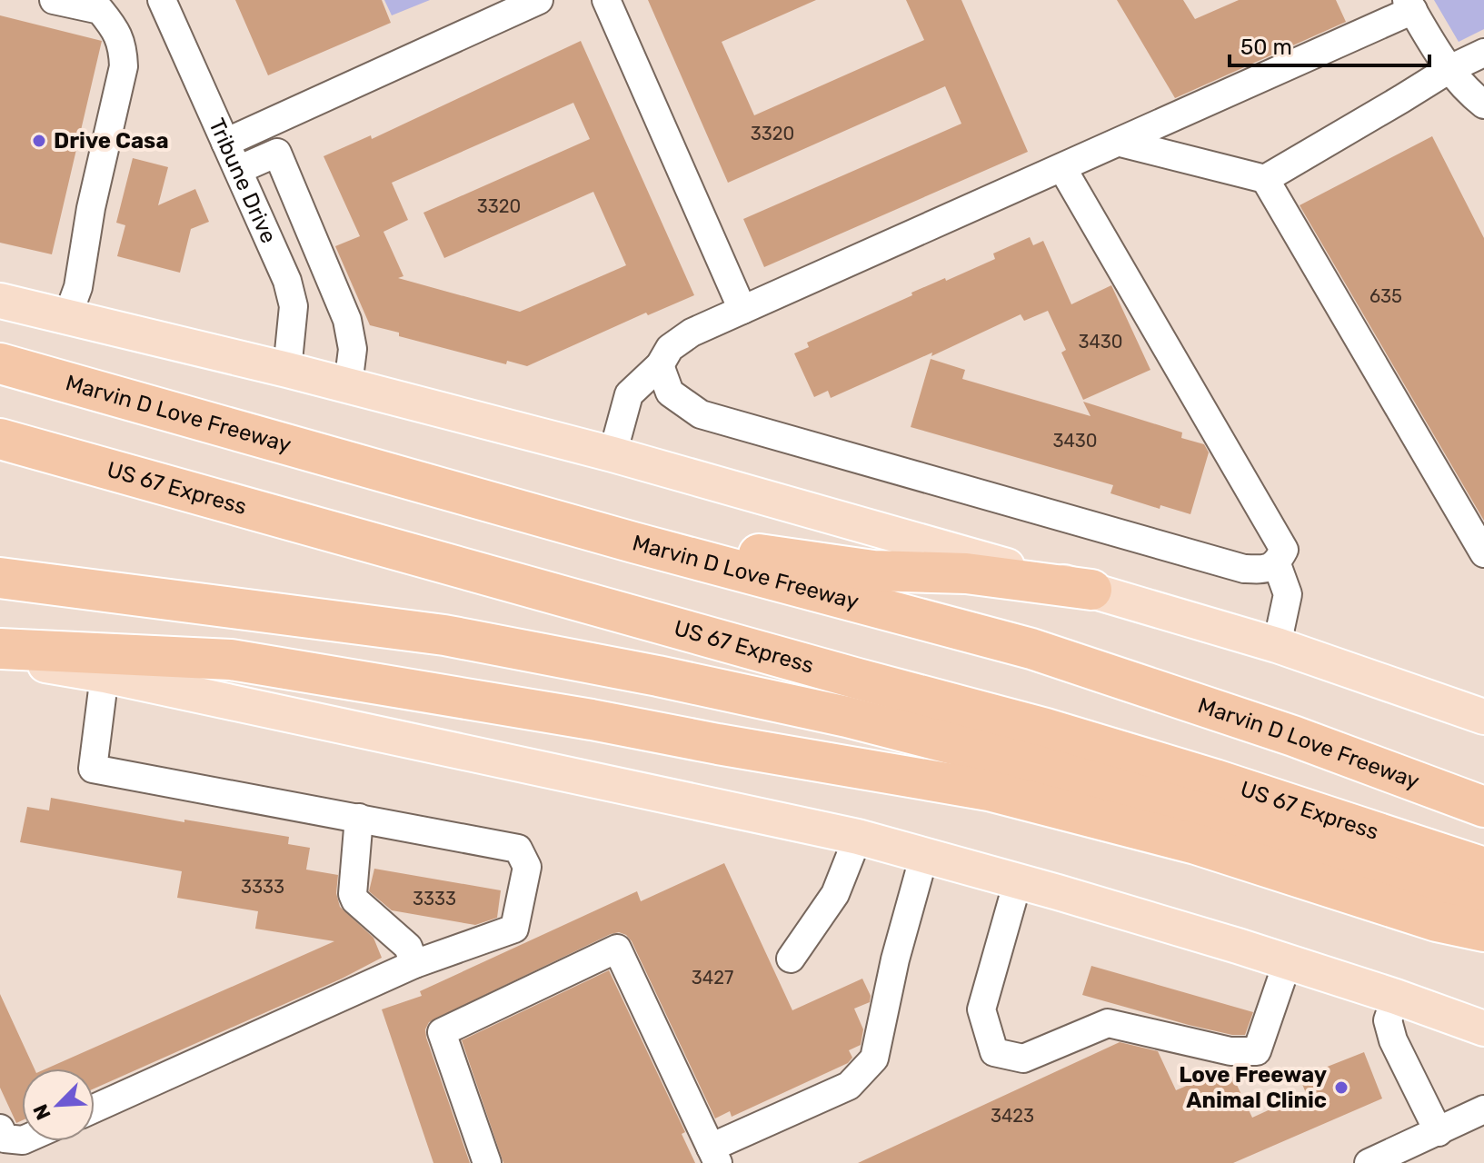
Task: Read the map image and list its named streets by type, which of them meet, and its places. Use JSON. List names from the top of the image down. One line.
{"streets":{"highway":["Marvin D Love Freeway","US 67 Express"],"street":["Tribune Drive"]},"places":["Drive Casa","Love Freeway Animal Clinic"],"house_numbers":["3320","3320","635","3430","3430","3333","3333","3427","3423"],"scale_bar":"50 m","north":"bottom left"}
